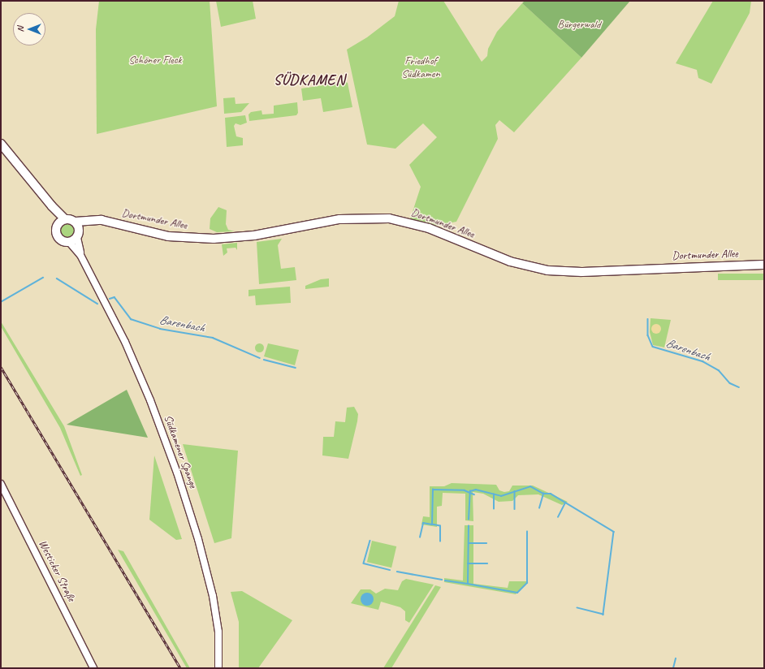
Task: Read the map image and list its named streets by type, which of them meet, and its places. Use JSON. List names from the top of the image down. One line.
{"streets":{"main road":["Dortmunder Allee"],"street":["Südkamener Spange","Westicker Straße"]},"districts":["SÜDKAMEN"],"water":["Barenbach"],"parks":["Bürgerwald","Schöner Fleck","Friedhof Südkamen"],"north":"left"}
